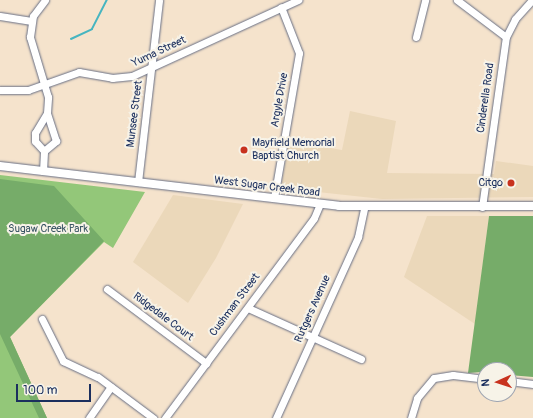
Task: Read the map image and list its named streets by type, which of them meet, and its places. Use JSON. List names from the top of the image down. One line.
{"streets":{"main road":["West Sugar Creek Road"],"street":["Yuma Street","Cinderella Road","Argyle Drive","Munsee Street","Cushman Street","Rutgers Avenue","Ridgedale Court"]},"crossings":[["Yuma Street","Argyle Drive"],["Yuma Street","Munsee Street"],["Cinderella Road","West Sugar Creek Road"],["Argyle Drive","West Sugar Creek Road"],["Munsee Street","West Sugar Creek Road"],["West Sugar Creek Road","Cushman Street"],["West Sugar Creek Road","Rutgers Avenue"],["Cushman Street","Ridgedale Court"]],"parks":["Sugaw Creek Park"],"places":["Mayfield Memorial Baptist Church","Citgo"],"scale_bar":"100 m","north":"left"}
